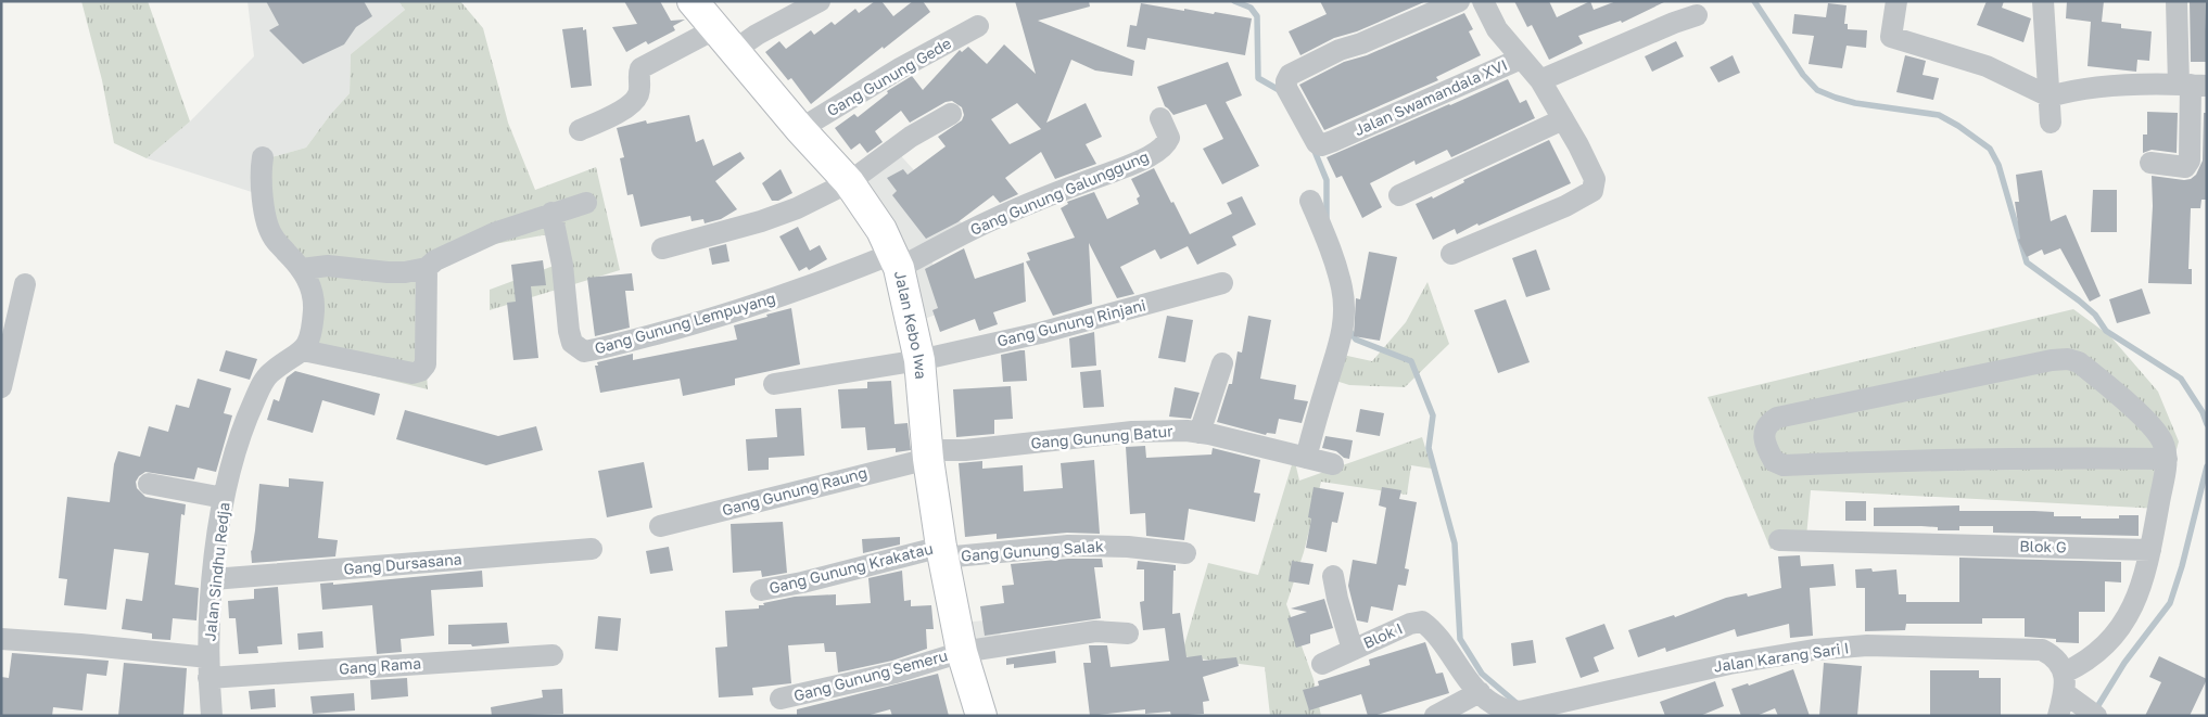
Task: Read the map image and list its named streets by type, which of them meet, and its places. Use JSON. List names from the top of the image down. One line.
{"streets":{"street":["Gang Gunung Gede","Jalan Swamandala XVI","Gang Gunung Galunggung","Gang Gunung Lempuyang","Gang Gunung Rinjani","Jalan Kebo Iwa","Gang Gunung Batur","Gang Gunung Raung","Blok G","Gang Gunung Salak","Gang Dursasana","Gang Gunung Krakatau","Jalan Sindhu Redja","Blok I","Jalan Karang Sari I","Gang Rama","Gang Gunung Semeru"]},"crossings":[["Gang Gunung Gede","Jalan Kebo Iwa"],["Gang Gunung Galunggung","Gang Gunung Lempuyang"],["Gang Gunung Galunggung","Jalan Kebo Iwa"],["Gang Gunung Lempuyang","Jalan Kebo Iwa"],["Gang Gunung Rinjani","Jalan Kebo Iwa"],["Jalan Kebo Iwa","Gang Gunung Batur"],["Jalan Kebo Iwa","Gang Gunung Raung"],["Jalan Kebo Iwa","Gang Gunung Salak"],["Jalan Kebo Iwa","Gang Gunung Krakatau"],["Jalan Kebo Iwa","Gang Gunung Semeru"],["Gang Gunung Batur","Gang Gunung Raung"],["Gang Gunung Salak","Gang Gunung Krakatau"],["Gang Dursasana","Jalan Sindhu Redja"],["Jalan Sindhu Redja","Gang Rama"],["Blok I","Jalan Karang Sari I"]]}
